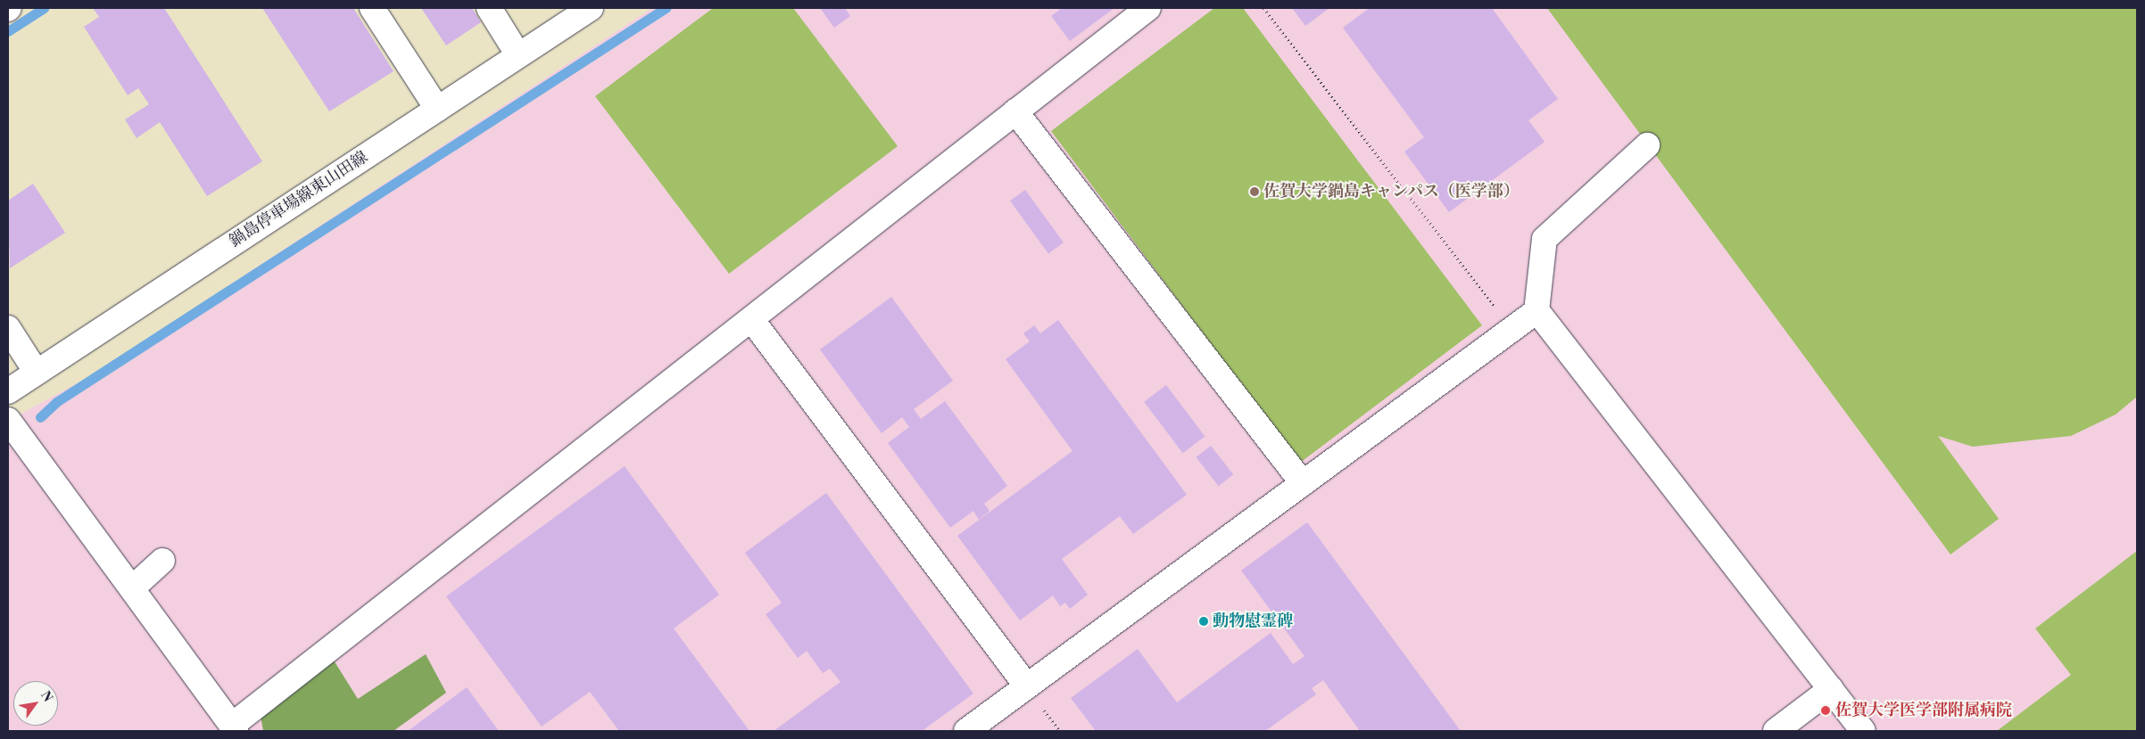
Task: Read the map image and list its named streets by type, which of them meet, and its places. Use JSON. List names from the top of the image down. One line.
{"streets":{"main road":["鍋島停車場線東山田線"]},"places":["佐賀大学鍋島キャンパス（医学部）","動物慰霊碑","佐賀大学医学部附属病院"],"north":"top right"}
